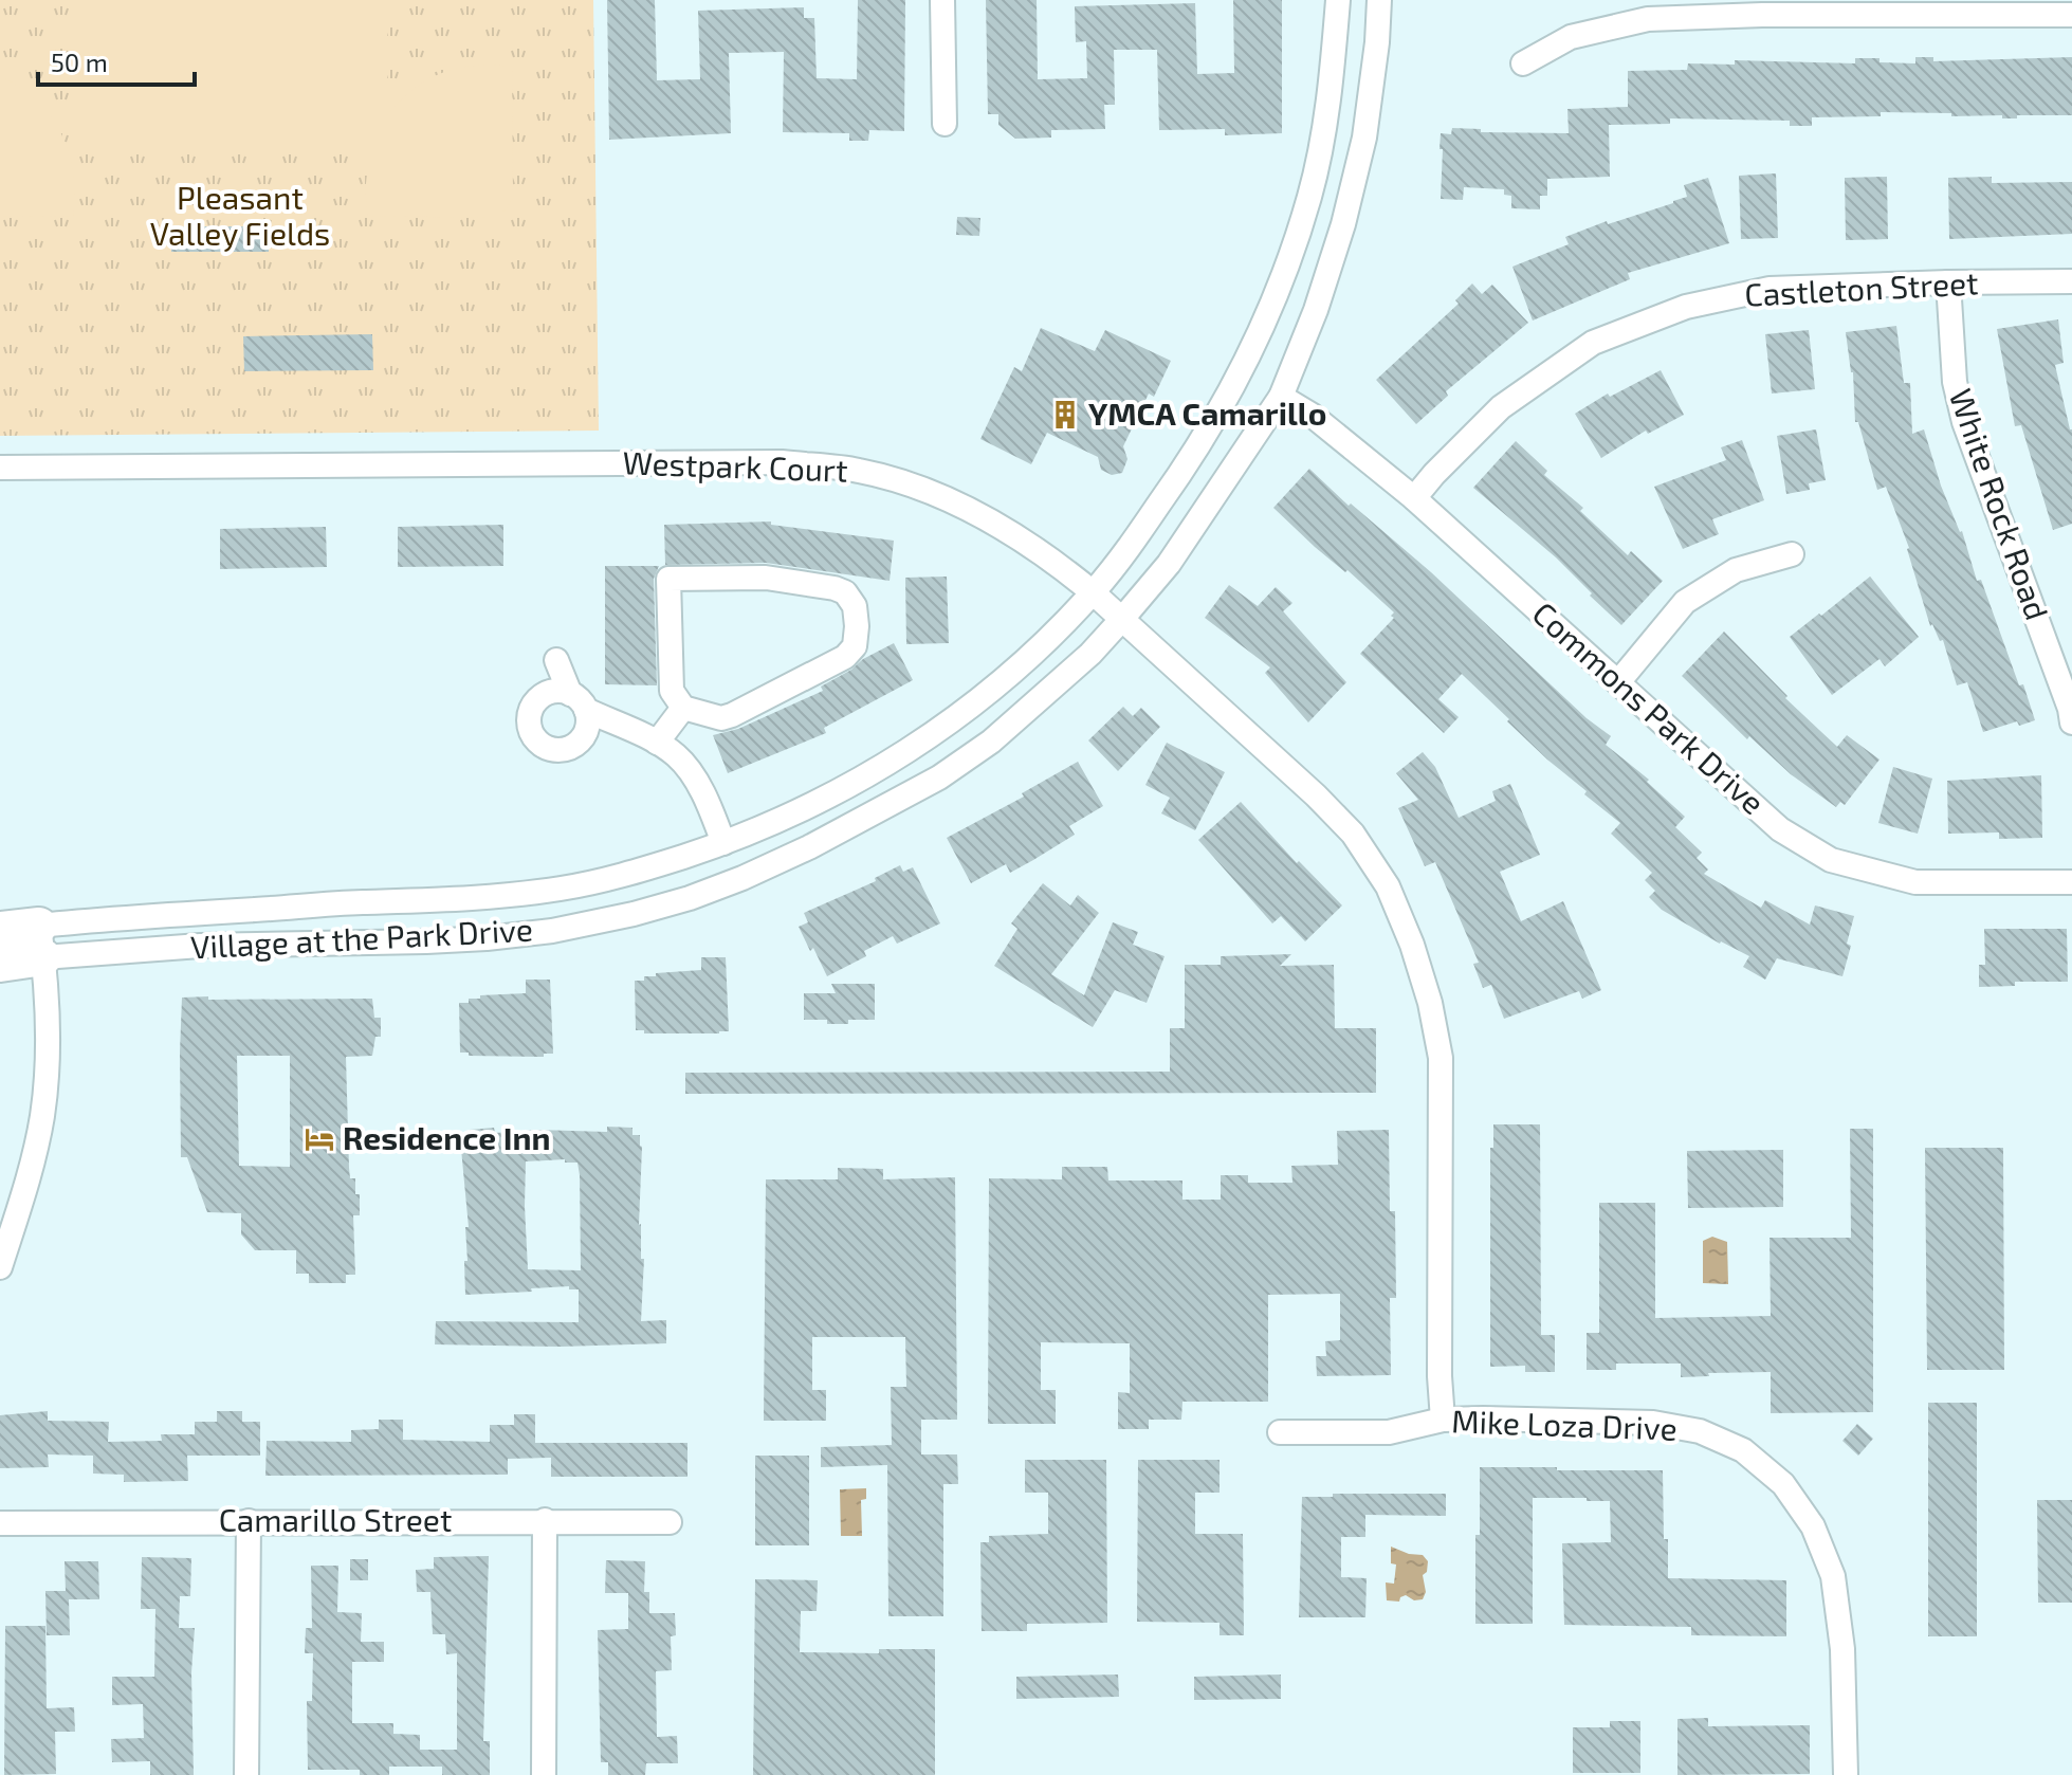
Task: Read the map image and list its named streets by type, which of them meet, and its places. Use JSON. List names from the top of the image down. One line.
{"streets":{"street":["Castleton Street","Westpark Court","White Rock Road","Commons Park Drive","Village at the Park Drive","Mike Loza Drive","Camarillo Street"]},"crossings":[["Castleton Street","White Rock Road"],["Castleton Street","Commons Park Drive"],["Westpark Court","Village at the Park Drive"],["Westpark Court","Mike Loza Drive"],["Commons Park Drive","Village at the Park Drive"]],"parks":["Pleasant Valley Fields"],"places":{"building":["YMCA Camarillo"],"hotel":["Residence Inn"]},"scale_bar":"50 m"}
